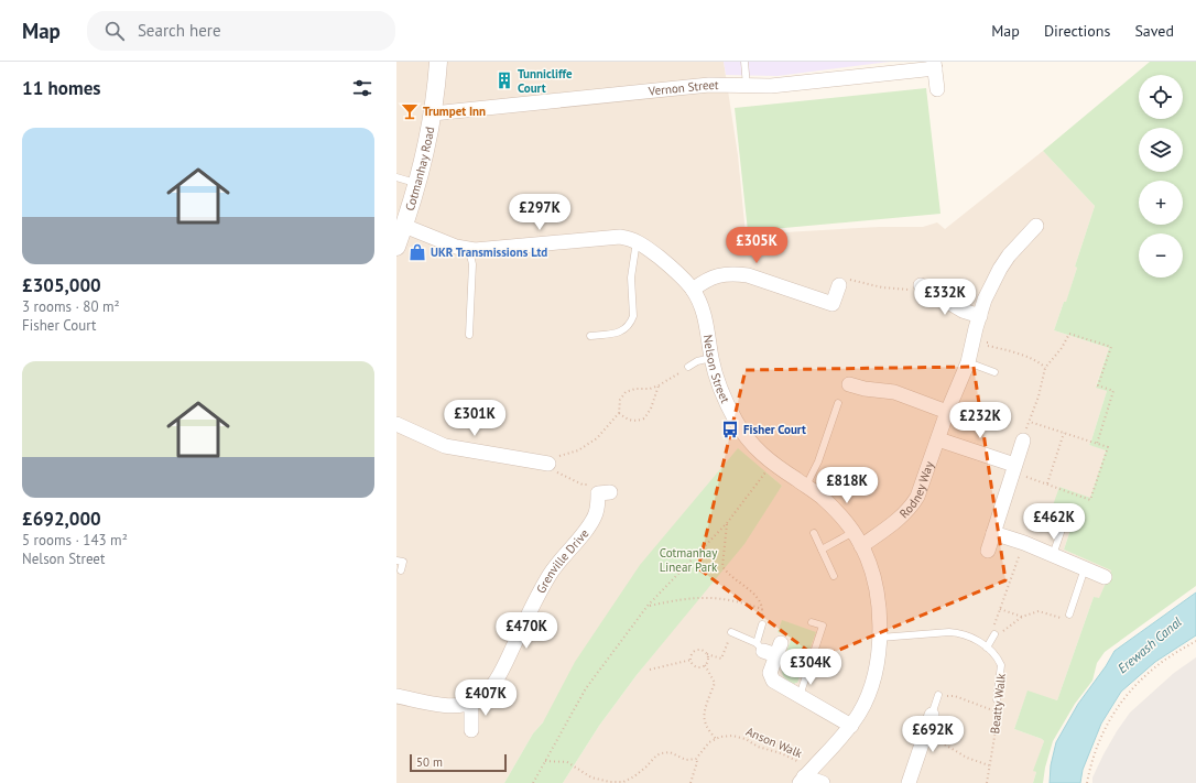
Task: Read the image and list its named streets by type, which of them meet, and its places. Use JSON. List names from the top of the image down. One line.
{"streets":{"street":["Vernon Street","Cotmanhay Road","Nelson Street","Rodney Way","Grenville Drive"],"lane":["Beatty Walk"],"path":["Anson Walk"]},"crossings":[["Vernon Street","Cotmanhay Road"],["Cotmanhay Road","Nelson Street"],["Nelson Street","Rodney Way"],["Nelson Street","Beatty Walk"],["Nelson Street","Anson Walk"]],"water":["Erewash Canal"],"parks":["Cotmanhay Linear Park"],"places":{"building":["Tunnicliffe Court"],"bar":["Trumpet Inn"],"shop":["UKR Transmissions Ltd"],"bus stop":["Fisher Court"]},"scale_bar":"50 m","page":{"header":"Map","search":"Search here","nav":["Map","Directions","Saved"],"heading":"11 homes","map_buttons":["+","−"],"list":[{"name":"£305,000","note":"3 rooms · 80 m² · Fisher Court"},{"name":"£692,000","note":"5 rooms · 143 m² · Nelson Street"}],"price":["£297K","£305K","£332K","£301K","£232K","£818K","£462K","£470K","£304K","£407K","£692K"],"scale":"50 m"}}
